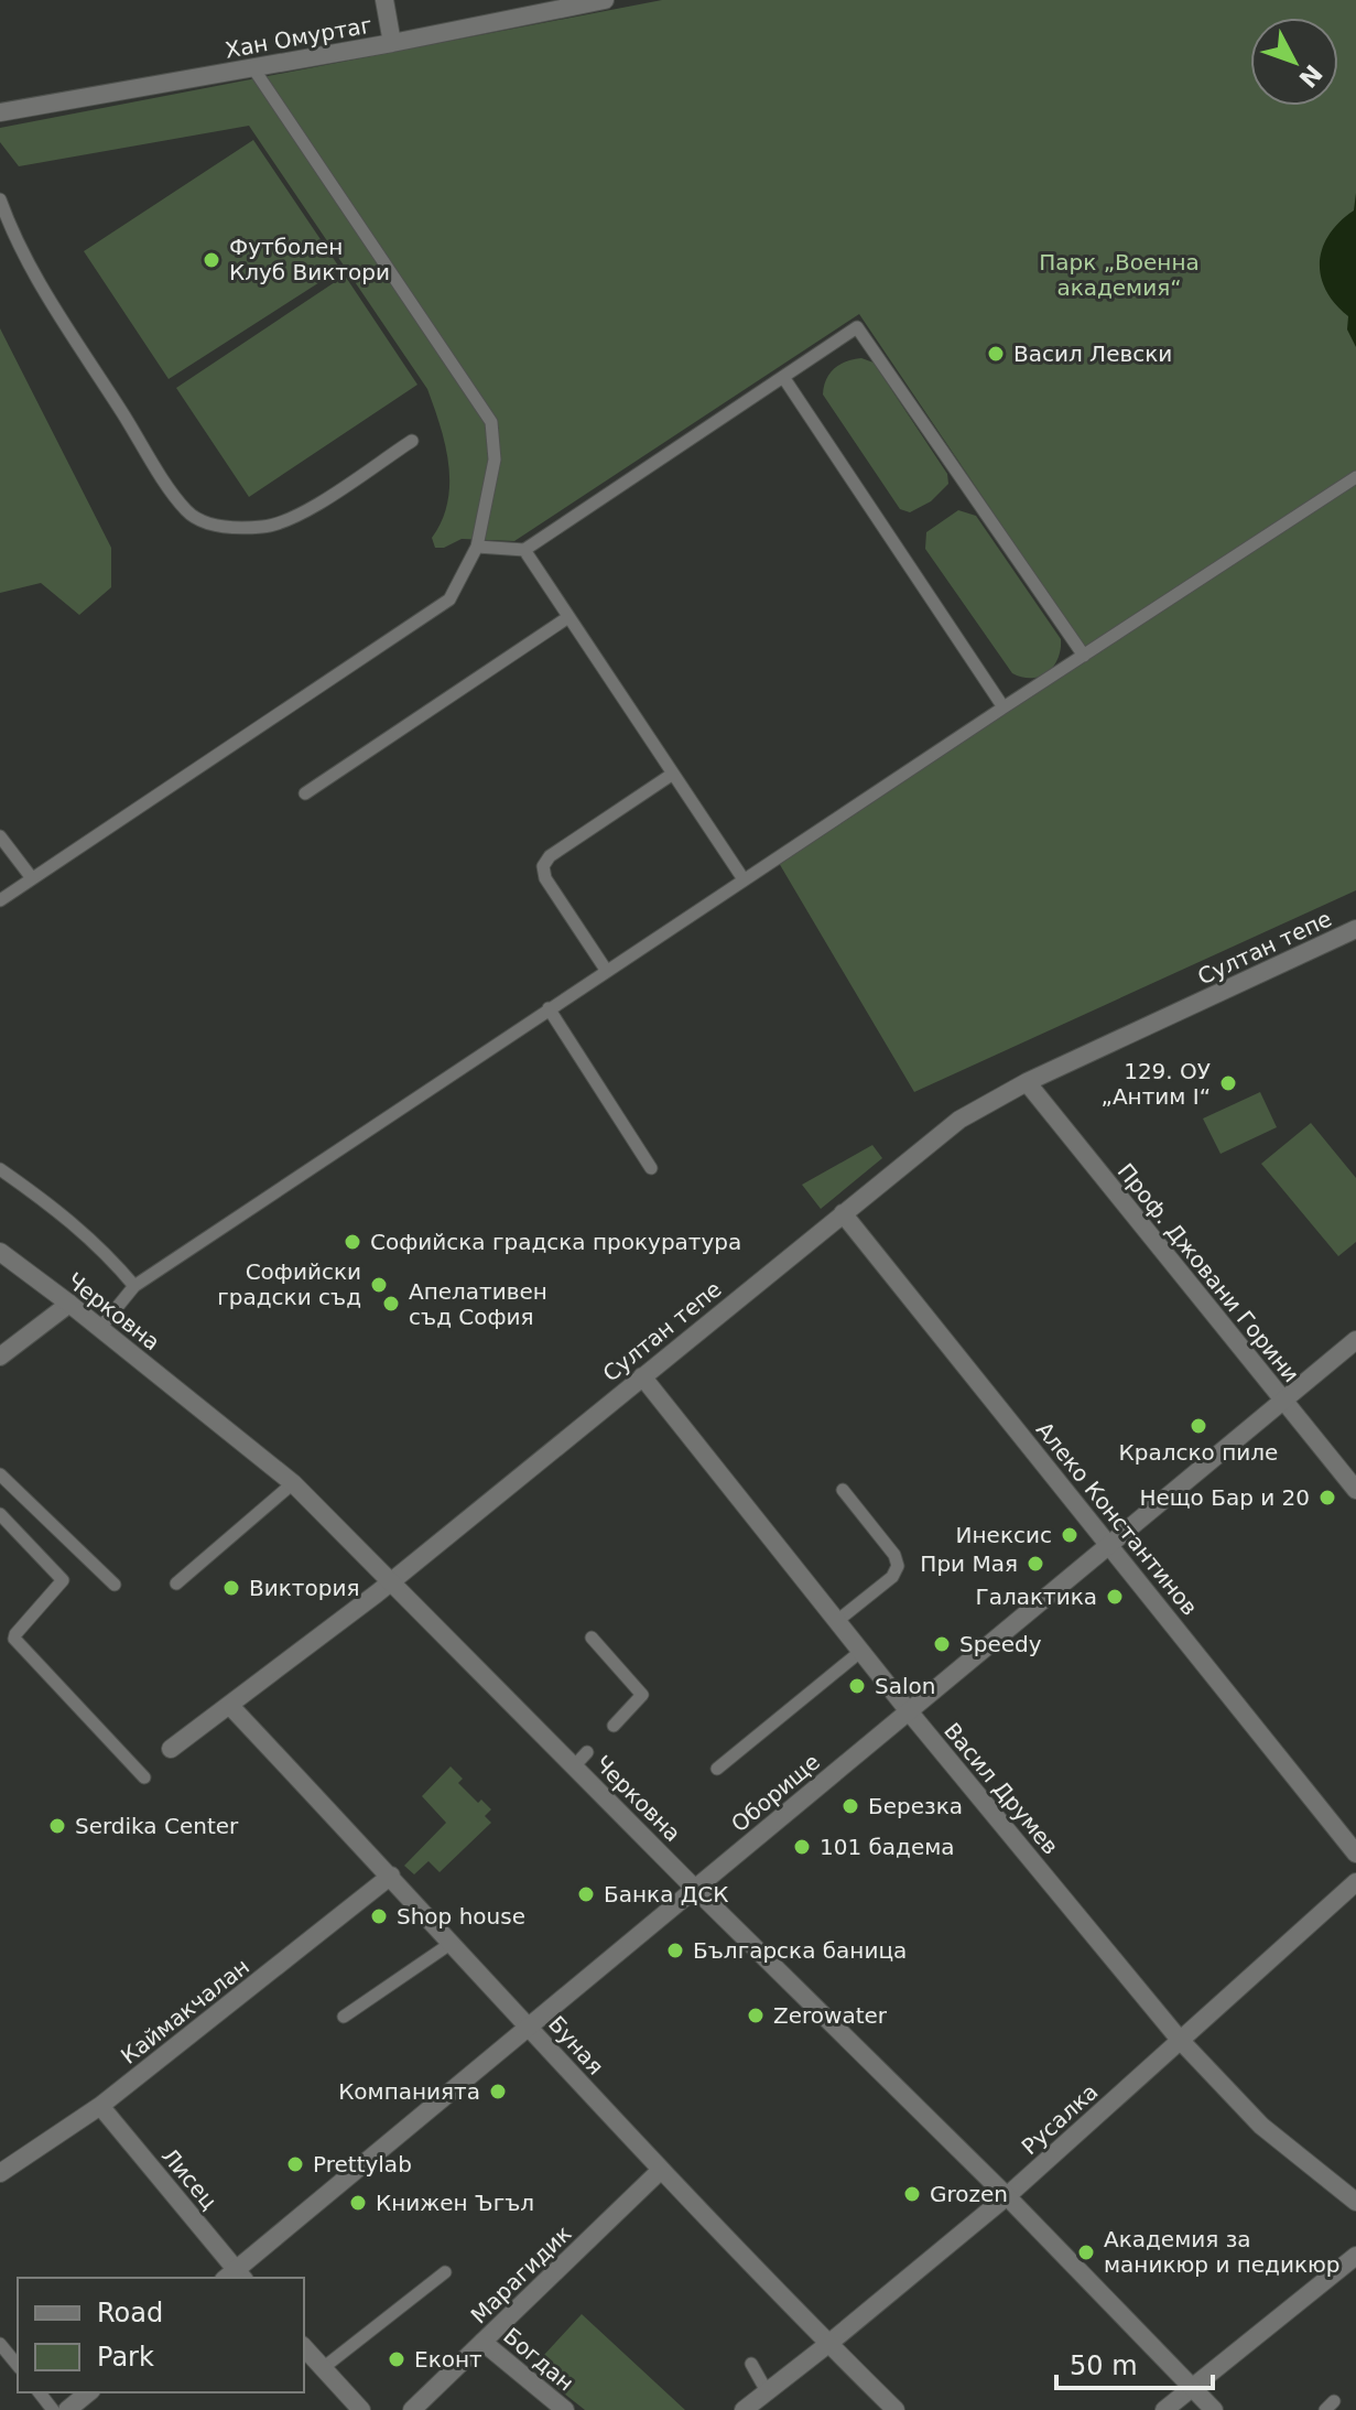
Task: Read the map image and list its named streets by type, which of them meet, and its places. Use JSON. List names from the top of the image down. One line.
{"streets":{"street":["Хан Омуртаг","Султан тепе","Проф. Джовани Горини","Черковна","Алеко Константинов","Васил Друмев","Оборище","Каймакчалан","Буная","Русалка","Лисец","Марагидик","Богдан"]},"crossings":[["Султан тепе","Проф. Джовани Горини"],["Султан тепе","Черковна"],["Султан тепе","Алеко Константинов"],["Султан тепе","Васил Друмев"],["Султан тепе","Буная"],["Проф. Джовани Горини","Оборище"],["Черковна","Оборище"],["Черковна","Русалка"],["Алеко Константинов","Оборище"],["Васил Друмев","Оборище"],["Васил Друмев","Русалка"],["Оборище","Буная"],["Оборище","Лисец"],["Каймакчалан","Буная"],["Каймакчалан","Лисец"],["Буная","Русалка"],["Буная","Марагидик"],["Марагидик","Богдан"]],"parks":["Парк „Военна академия“"],"places":["Футболен Клуб Виктори","Васил Левски","129. ОУ „Антим I“","Софийска градска прокуратура","Софийски градски съд","Апелативен съд София","Кралско пиле","Нещо Бар и 20","Инексис","При Мая","Виктория","Галактика","Speedy","Salon","Березка","Serdika Center","101 бадема","Банка ДСК","Shop house","Българска баница","Zerowater","Компанията","Prettylab","Grozen","Книжен Ъгъл","Академия за маникюр и педикюр","Еконт"],"legend":["Road","Park"],"scale_bar":"50 m","north":"bottom right"}
